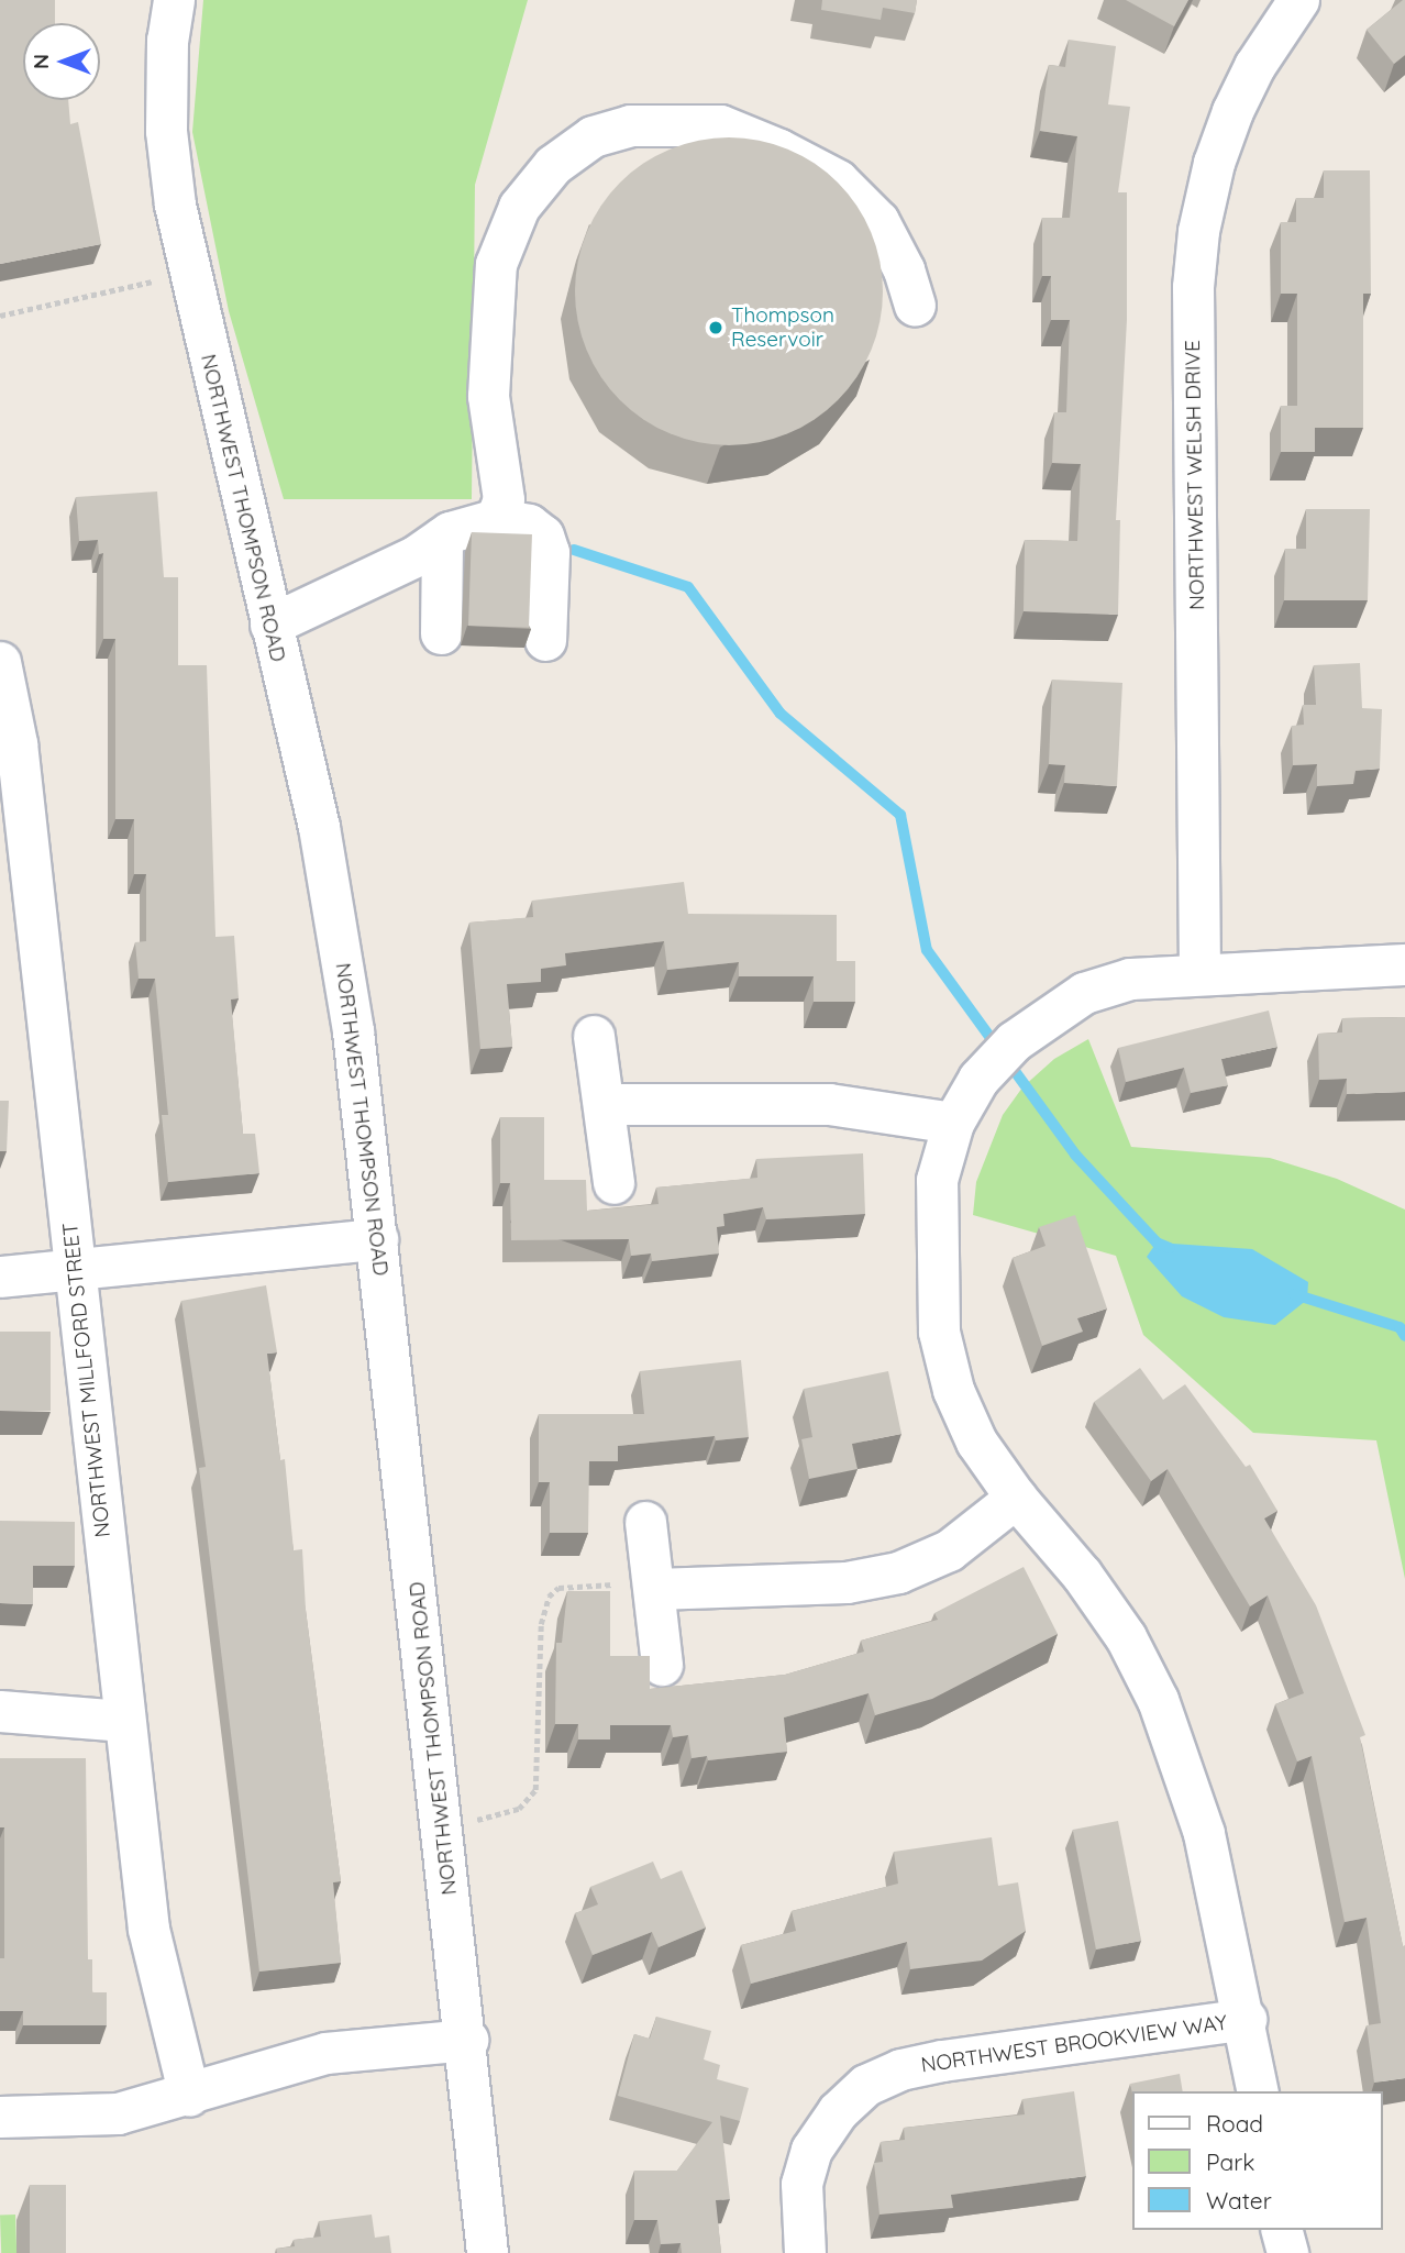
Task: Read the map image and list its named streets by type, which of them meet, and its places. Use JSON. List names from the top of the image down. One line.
{"streets":{"street":["NORTHWEST WELSH DRIVE","NORTHWEST THOMPSON ROAD","NORTHWEST MILLFORD STREET","NORTHWEST BROOKVIEW WAY"]},"places":["Thompson Reservoir"],"legend":["Road","Park","Water"],"north":"left"}
